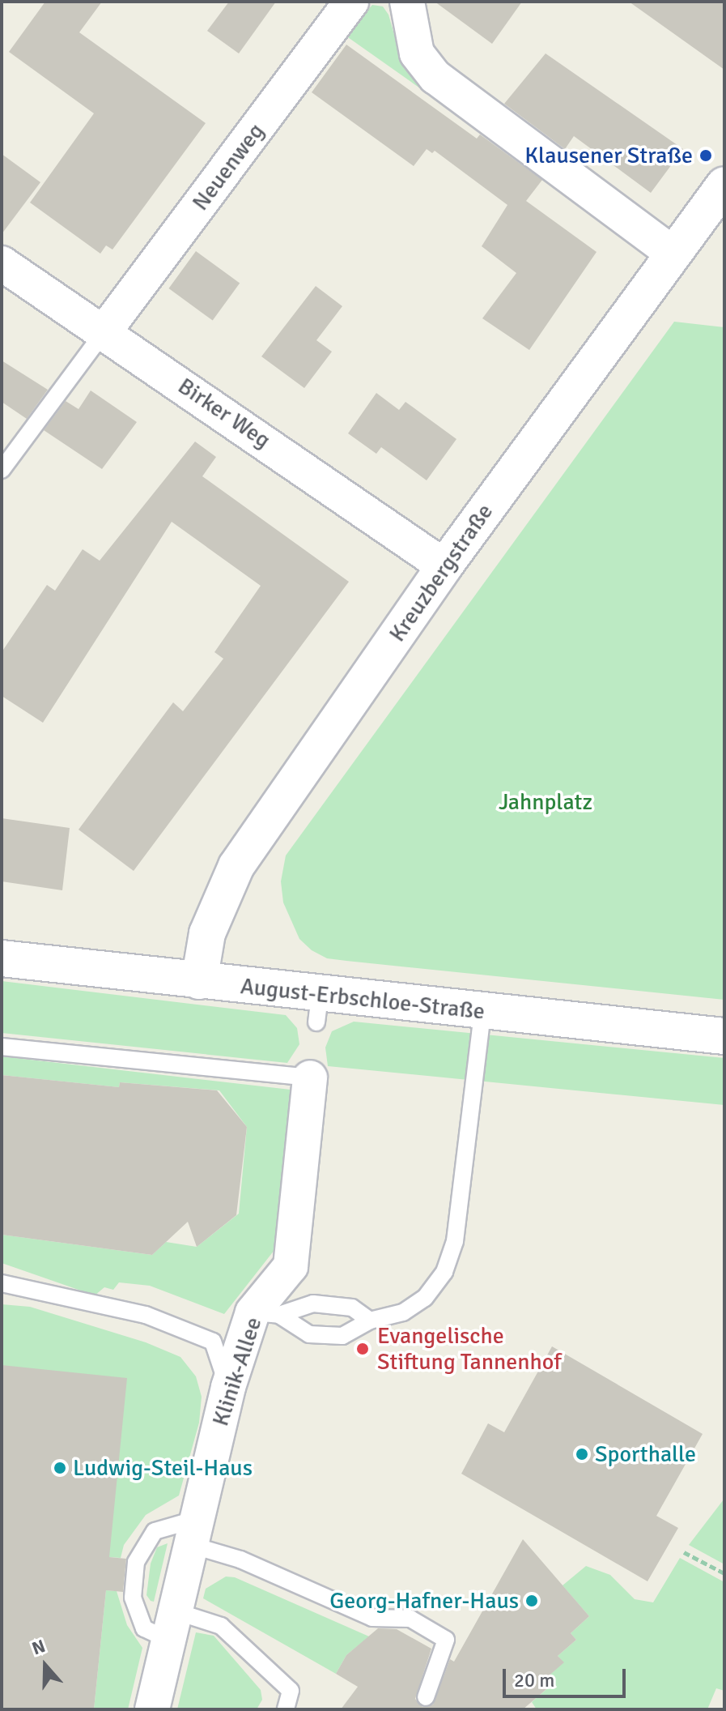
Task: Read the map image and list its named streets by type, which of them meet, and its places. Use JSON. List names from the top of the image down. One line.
{"streets":{"main road":["Kreuzbergstraße","August-Erbschloe-Straße"],"street":["Neuenweg","Birker Weg","Klinik-Allee"]},"crossings":[["Neuenweg","Birker Weg"],["Birker Weg","Kreuzbergstraße"],["Kreuzbergstraße","August-Erbschloe-Straße"]],"parks":["Jahnplatz"],"places":["Klausener Straße","Evangelische Stiftung Tannenhof","Sporthalle","Ludwig-Steil-Haus","Georg-Hafner-Haus"],"scale_bar":"20 m","north":"top"}
